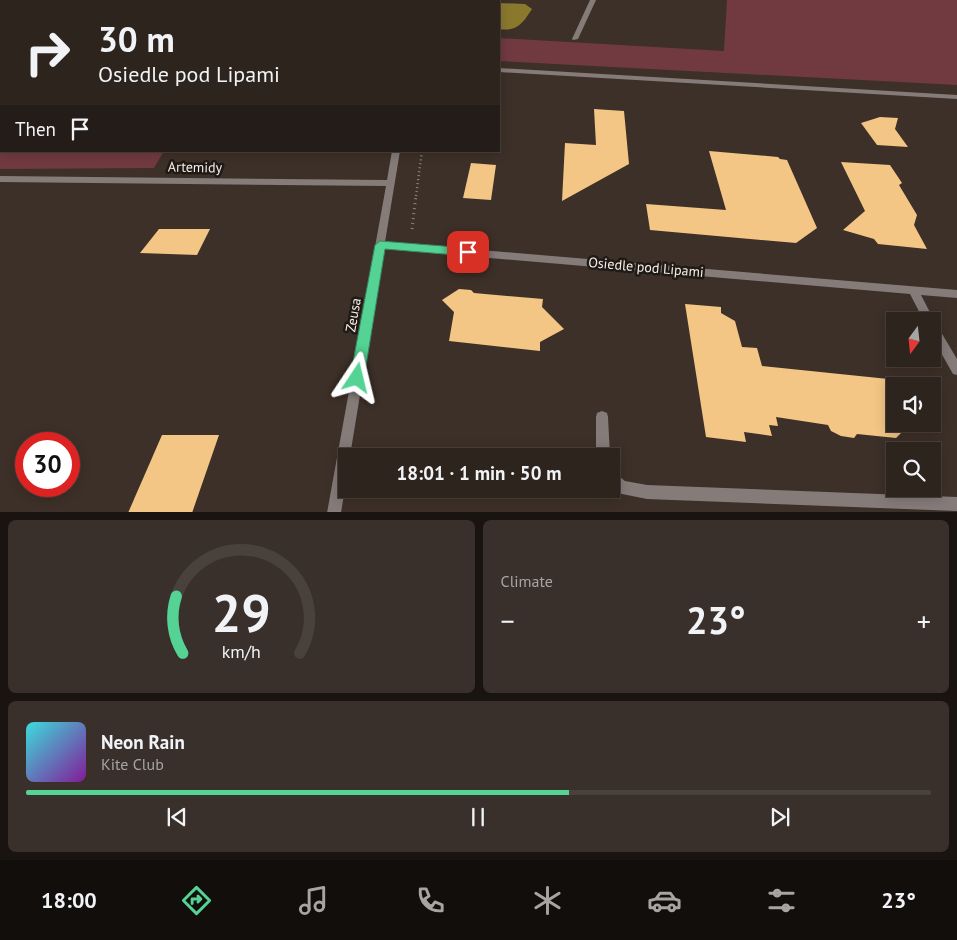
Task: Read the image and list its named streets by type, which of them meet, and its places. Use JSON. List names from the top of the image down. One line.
{"streets":{"street":["Artemidy","Osiedle pod Lipami","Zeusa"]},"crossings":[["Artemidy","Zeusa"],["Osiedle pod Lipami","Zeusa"]],"north":"bottom","page":{"turn":["30 m","Osiedle pod Lipami"],"then":"Then","limit":"30","trip":"18:01 · 1 min · 50 m","tile":"Climate","heat":["−","23°","+"],"song":["Neon Rain","Kite Club"],"tabs":["18:00","23°"],"gauge":["29","km/h"]}}
